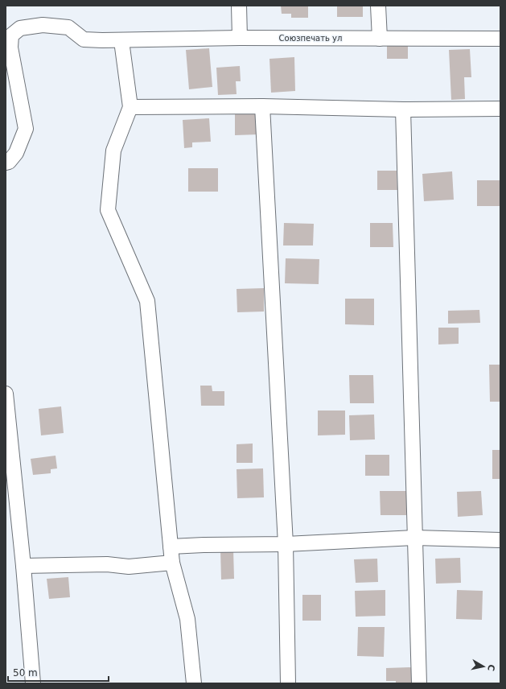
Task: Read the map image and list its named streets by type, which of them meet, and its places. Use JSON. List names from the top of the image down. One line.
{"streets":{"street":["Союзпечать ул"]},"scale_bar":"50 m","north":"right"}
